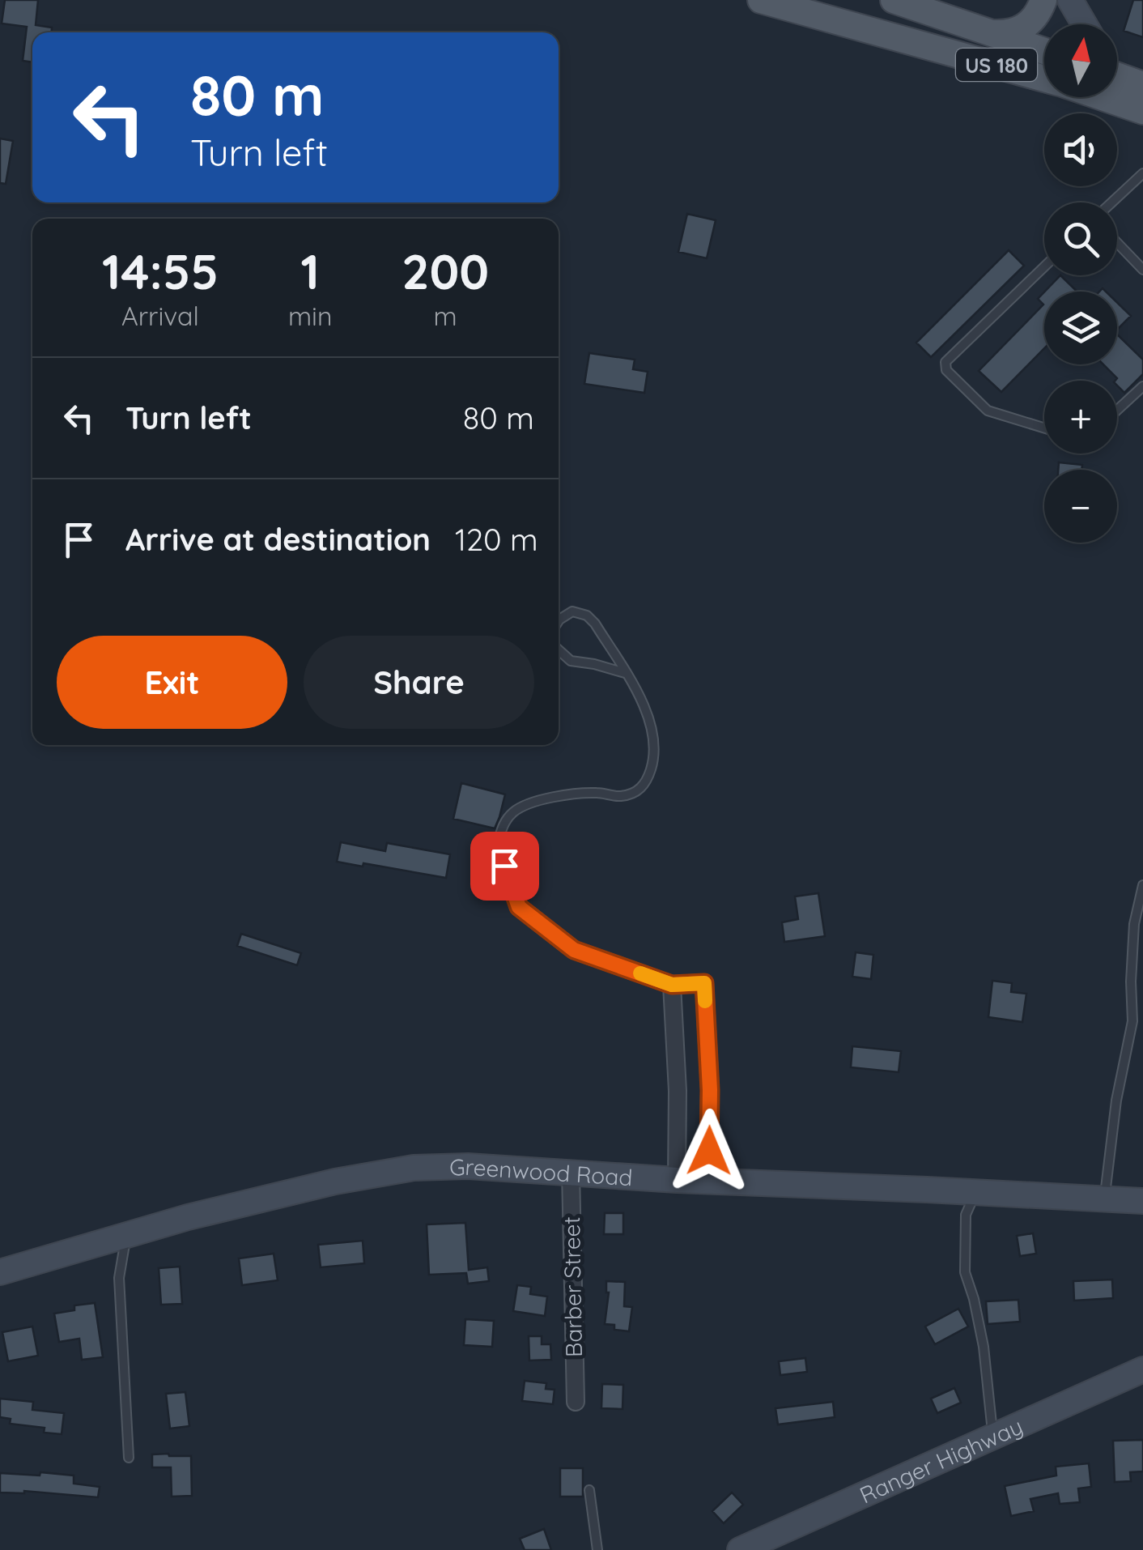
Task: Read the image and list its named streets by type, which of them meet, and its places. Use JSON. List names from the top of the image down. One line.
{"streets":{"main road":["US 180"],"street":["Greenwood Road","Barber Street","Ranger Highway"]},"crossings":[["Greenwood Road","Barber Street"]],"north":"top","page":{"map_buttons":["+","−"],"turn":["80 m","Turn left"],"eta":["14:55","Arrival","1","min","200","m"],"list":[{"name":"Turn left","value":"80 m"},{"name":"Arrive at destination","value":"120 m"}],"buttons":["Exit","Share"]}}
